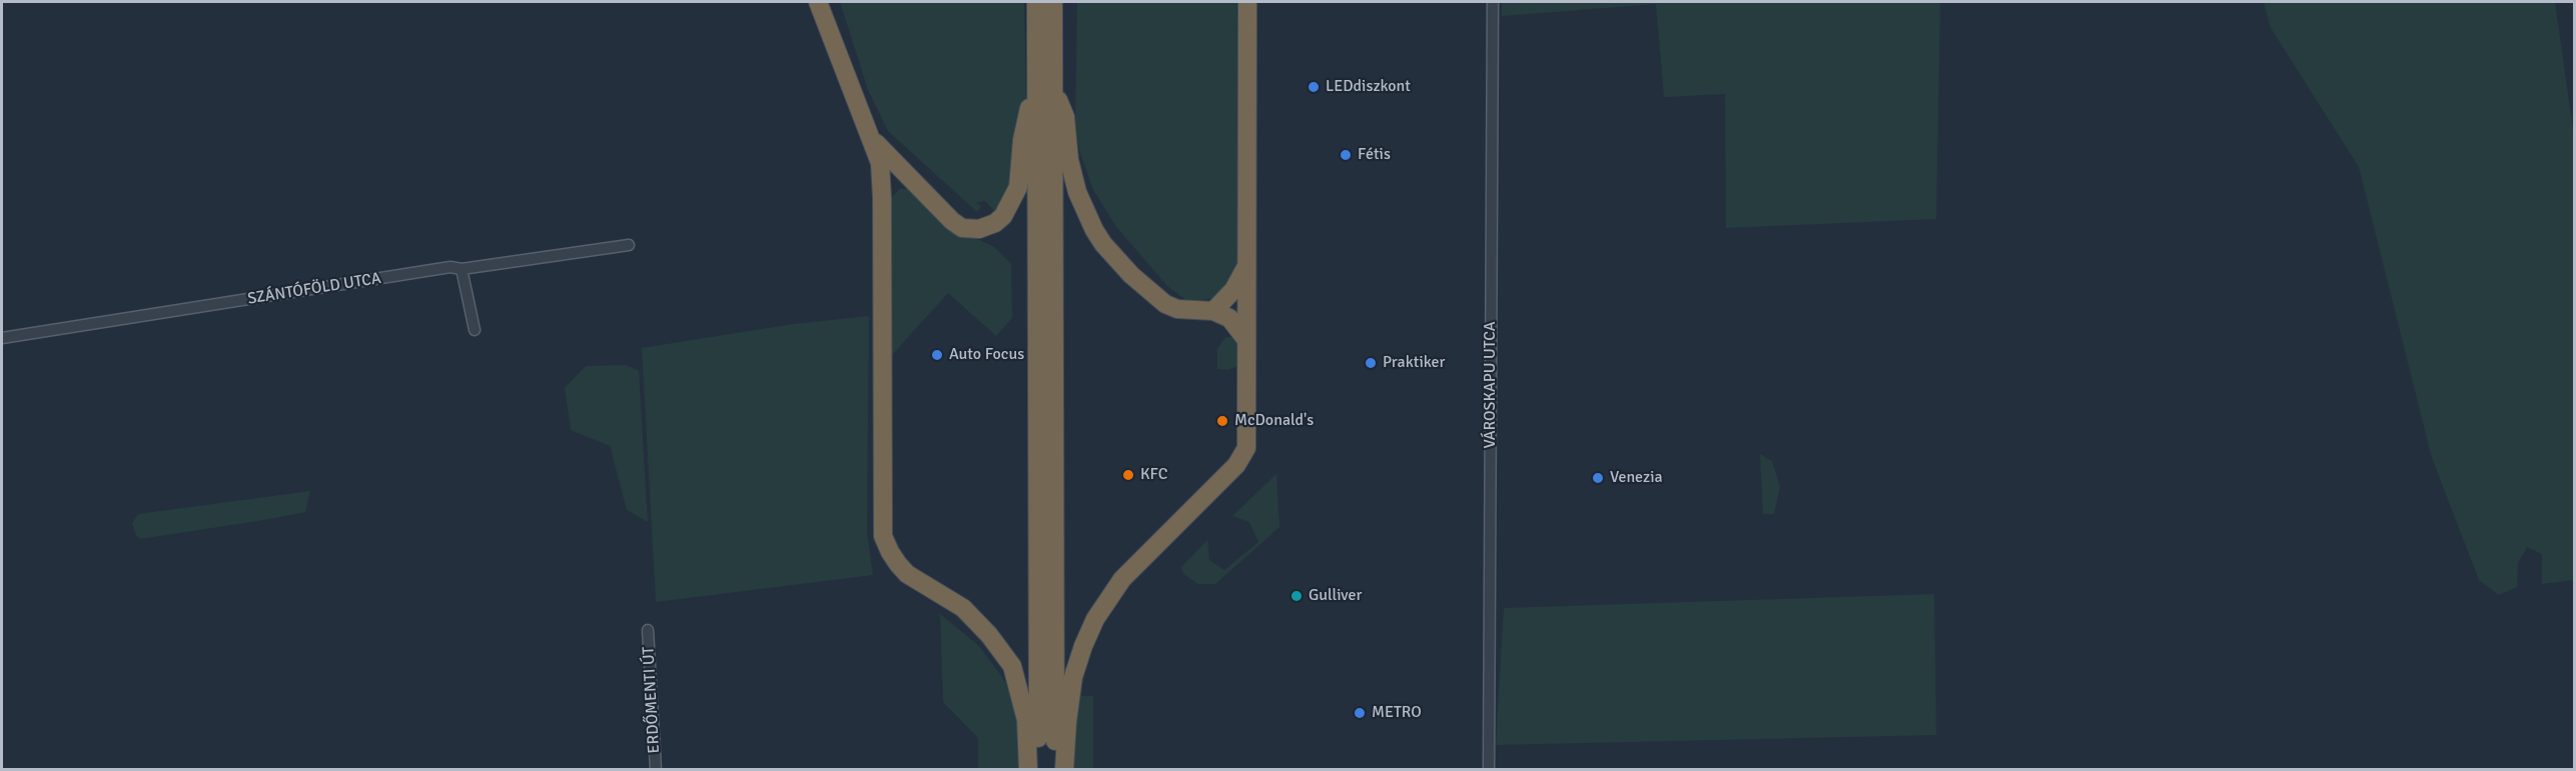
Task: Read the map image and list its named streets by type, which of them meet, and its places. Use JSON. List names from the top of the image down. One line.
{"streets":{"street":["SZÁNTÓFÖLD UTCA","VÁROSKAPU UTCA","ERDŐMENTI ÚT"]},"places":["LEDdiszkont","Fétis","Auto Focus","Praktiker","McDonald's","KFC","Venezia","Gulliver","METRO"]}
